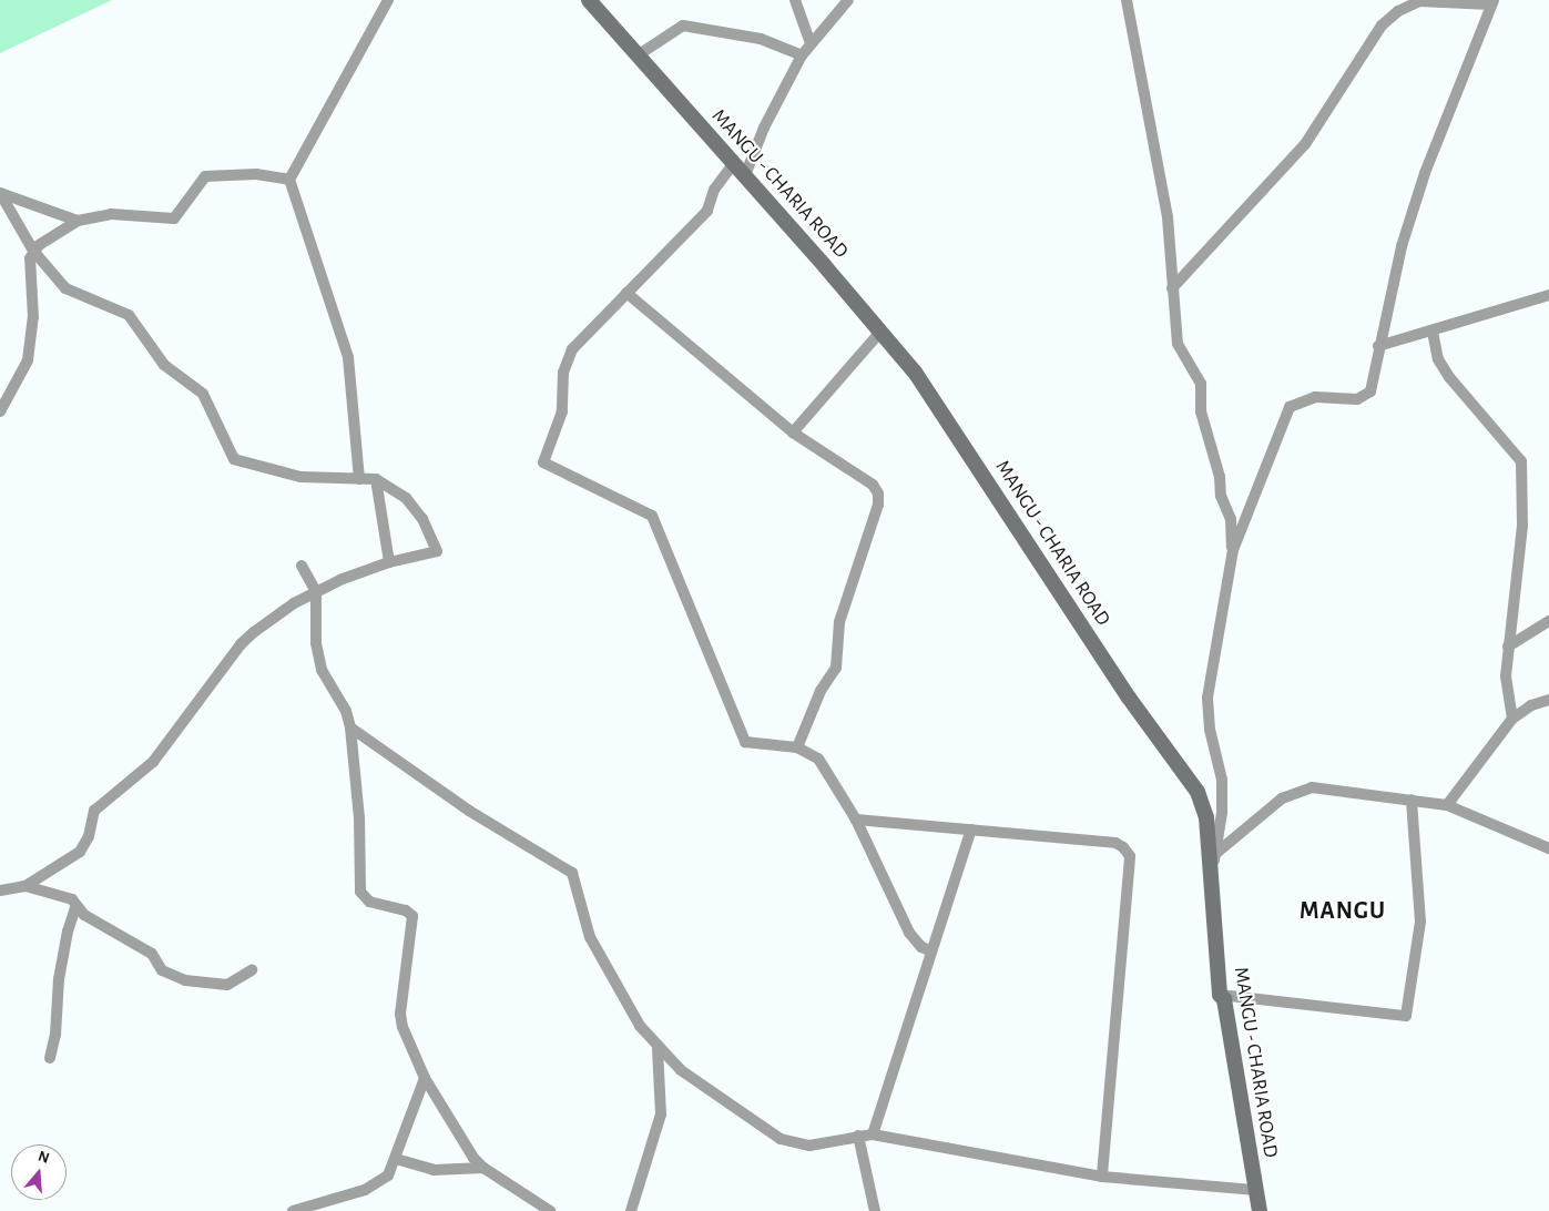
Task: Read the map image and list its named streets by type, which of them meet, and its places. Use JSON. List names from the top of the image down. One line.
{"streets":{"street":["MANGU - CHARIA ROAD"]},"districts":["MANGU"],"north":"top"}
